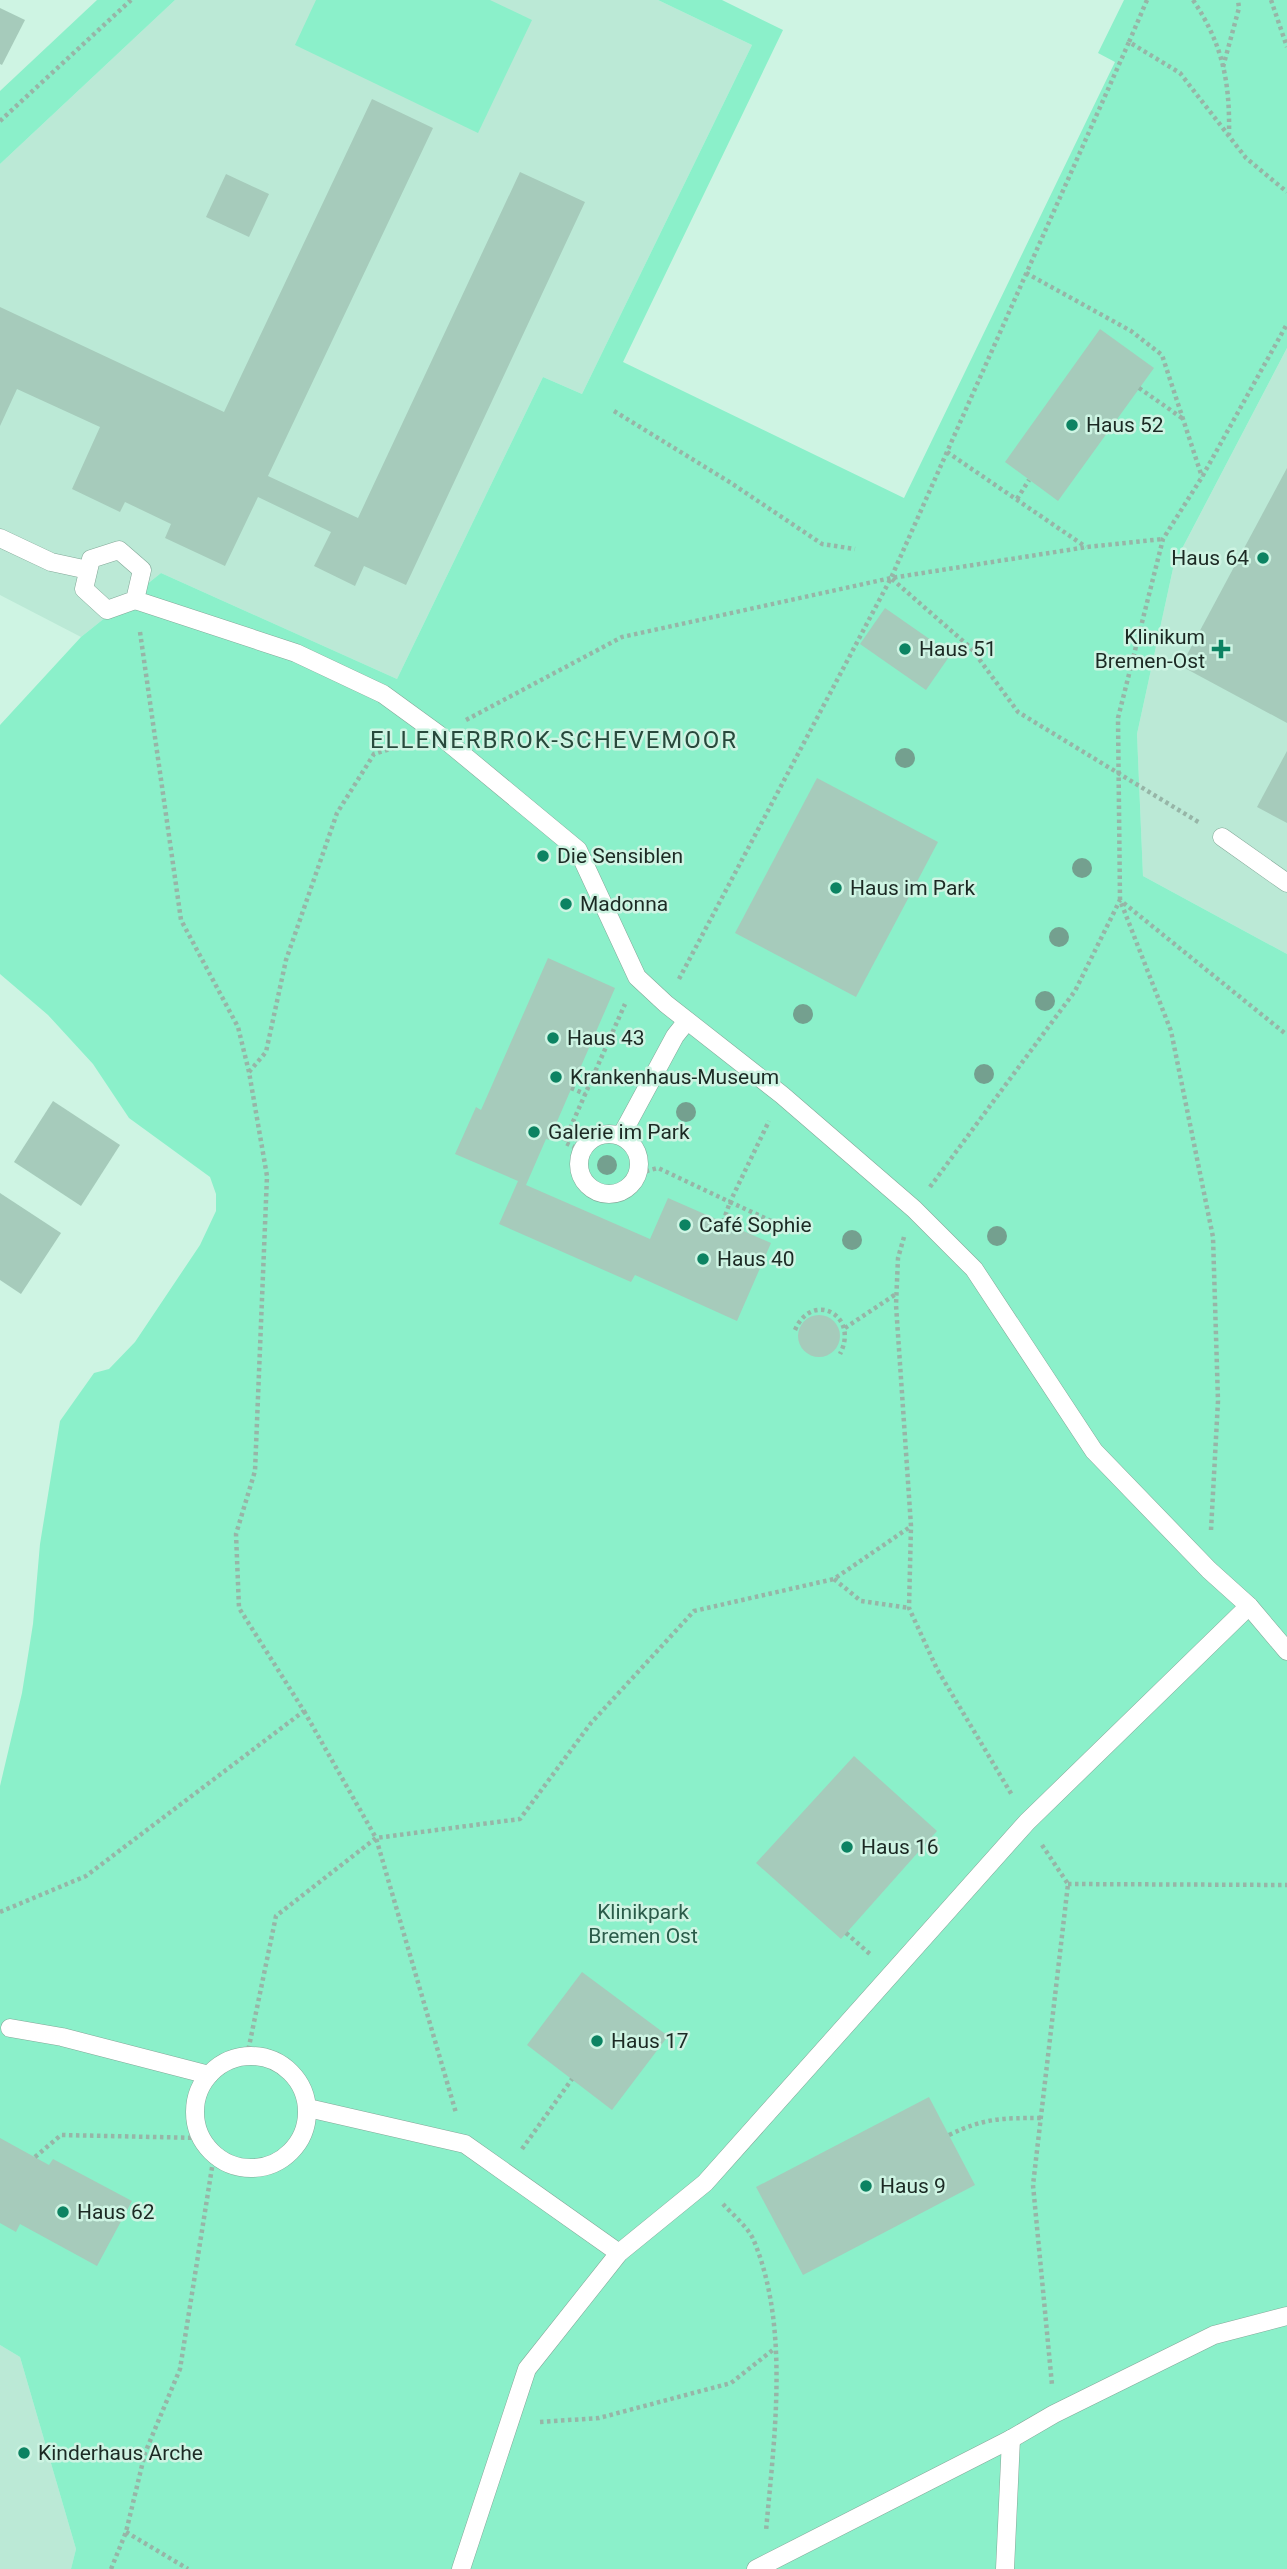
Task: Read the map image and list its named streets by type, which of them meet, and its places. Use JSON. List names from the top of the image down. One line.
{"districts":["ELLENERBROK-SCHEVEMOOR"],"parks":["Klinikpark Bremen Ost"],"places":{"other":["Haus 52","Haus 64","Haus 51","Die Sensiblen","Haus im Park","Madonna","Haus 43","Krankenhaus-Museum","Galerie im Park","Café Sophie","Haus 40","Haus 16","Haus 17","Haus 9","Haus 62","Kinderhaus Arche"],"health":["Klinikum Bremen-Ost"]}}
